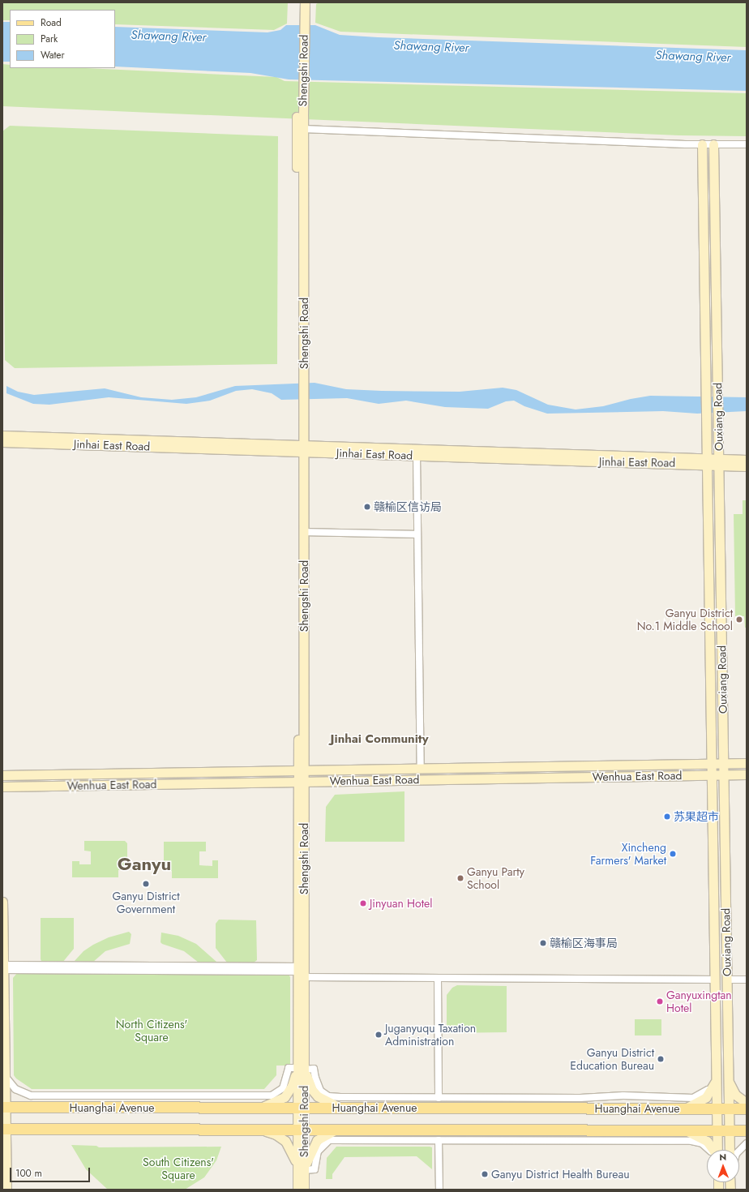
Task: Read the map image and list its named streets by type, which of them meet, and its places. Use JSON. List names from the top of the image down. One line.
{"streets":{"main road":["Shengshi Road","Ouxiang Road","Jinhai East Road","Wenhua East Road","Huanghai Avenue"]},"crossings":[["Shengshi Road","Jinhai East Road"],["Shengshi Road","Wenhua East Road"],["Shengshi Road","Huanghai Avenue"],["Ouxiang Road","Jinhai East Road"],["Ouxiang Road","Wenhua East Road"],["Ouxiang Road","Huanghai Avenue"]],"districts":["Jinhai Community","Ganyu"],"water":["Shawang River"],"parks":["North Citizens' Square","South Citizens' Square"],"places":["赣榆区信访局","Ganyu District No.1 Middle School","苏果超市","Xincheng Farmers' Market","Ganyu Party School","Ganyu District Government","Jinyuan Hotel","赣榆区海事局","Ganyuxingtan Hotel","Juganyuqu Taxation Administration","Ganyu District Education Bureau","Ganyu District Health Bureau"],"legend":["Road","Park","Water"],"scale_bar":"100 m","north":"top"}
